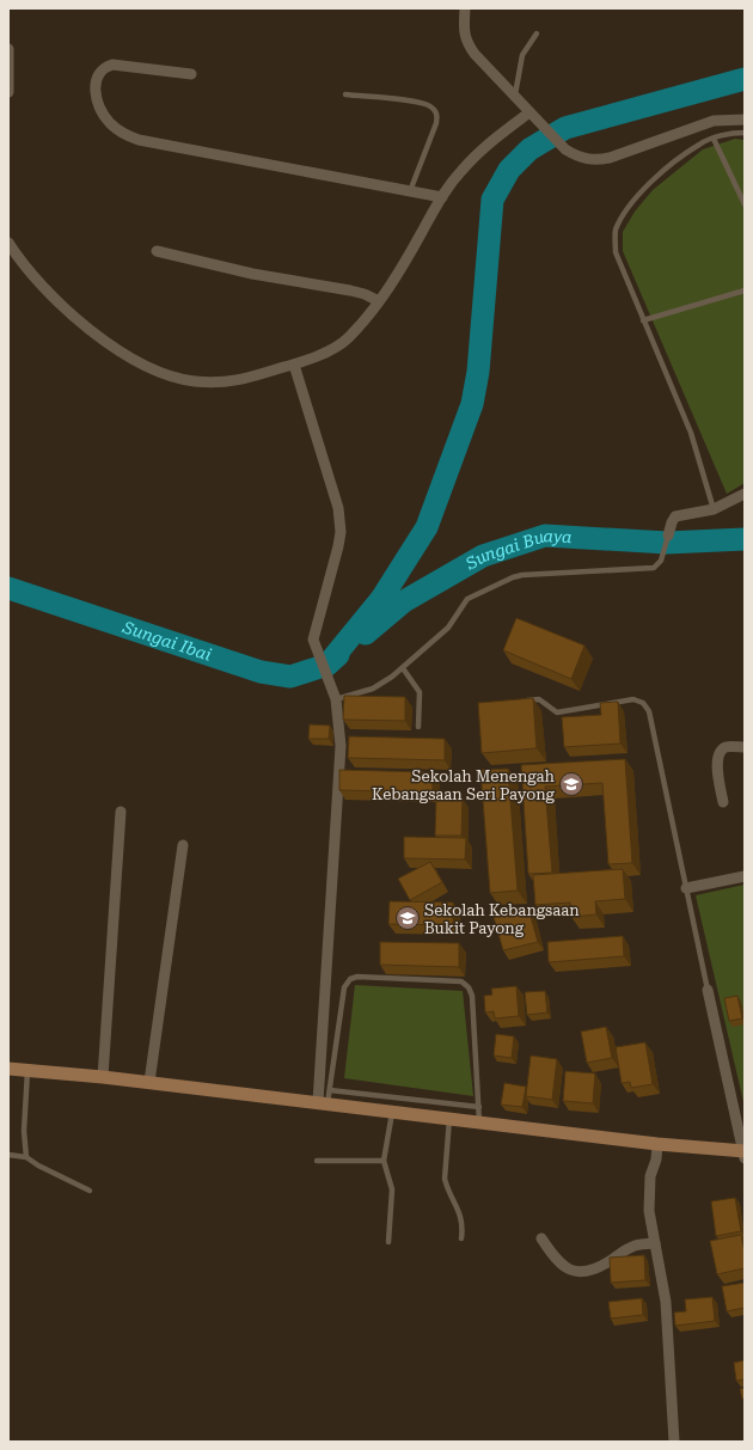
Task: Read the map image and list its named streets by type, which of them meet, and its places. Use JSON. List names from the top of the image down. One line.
{"water":["Sungai Buaya","Sungai Ibai"],"places":{"school or university":["Sekolah Menengah Kebangsaan Seri Payong","Sekolah Kebangsaan Bukit Payong"]}}
